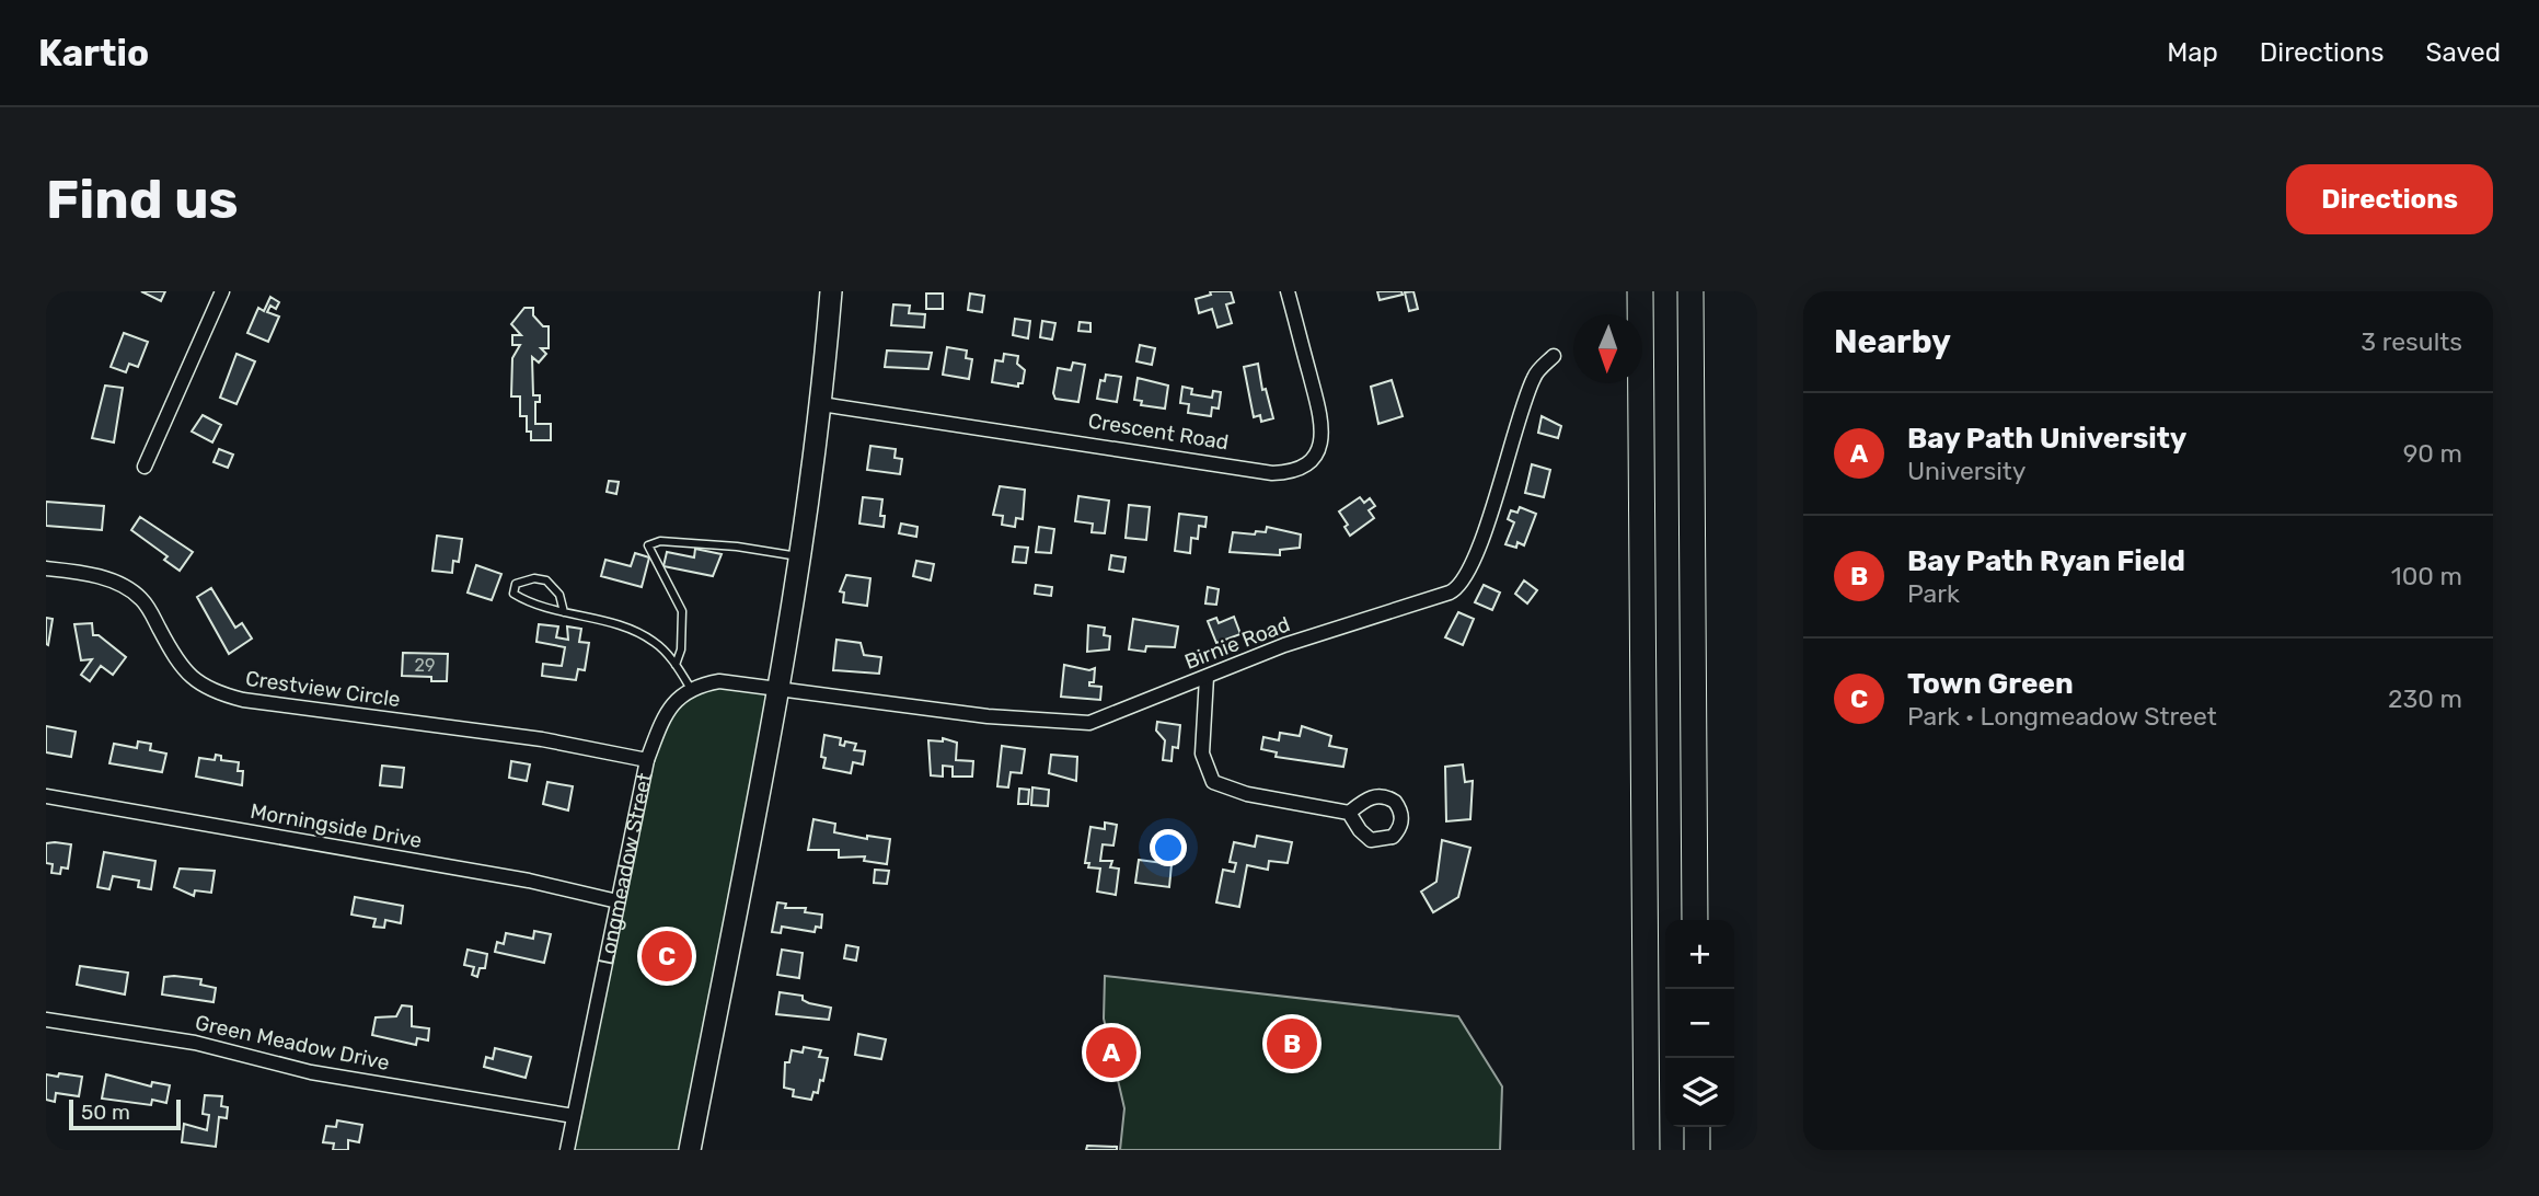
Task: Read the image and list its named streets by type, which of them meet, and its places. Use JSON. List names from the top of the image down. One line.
{"streets":{"street":["Crescent Road","Birnie Road","Crestview Circle","Morningside Drive","Longmeadow Street","Green Meadow Drive"]},"crossings":[["Crestview Circle","Longmeadow Street"],["Morningside Drive","Longmeadow Street"],["Longmeadow Street","Green Meadow Drive"]],"house_numbers":["29"],"scale_bar":"50 m","north":"bottom","page":{"header":"Kartio","nav":["Map","Directions","Saved"],"buttons":"Directions","title":"Find us","heading":["Nearby","3 results"],"list":[{"mark":"A","name":"Bay Path University","note":"University","value":"90 m"},{"mark":"B","name":"Bay Path Ryan Field","note":"Park","value":"100 m"},{"mark":"C","name":"Town Green","note":"Park · Longmeadow Street","value":"230 m"}],"map_buttons":["+","−"],"pins":["C","B","A"],"scale":"50 m"}}
